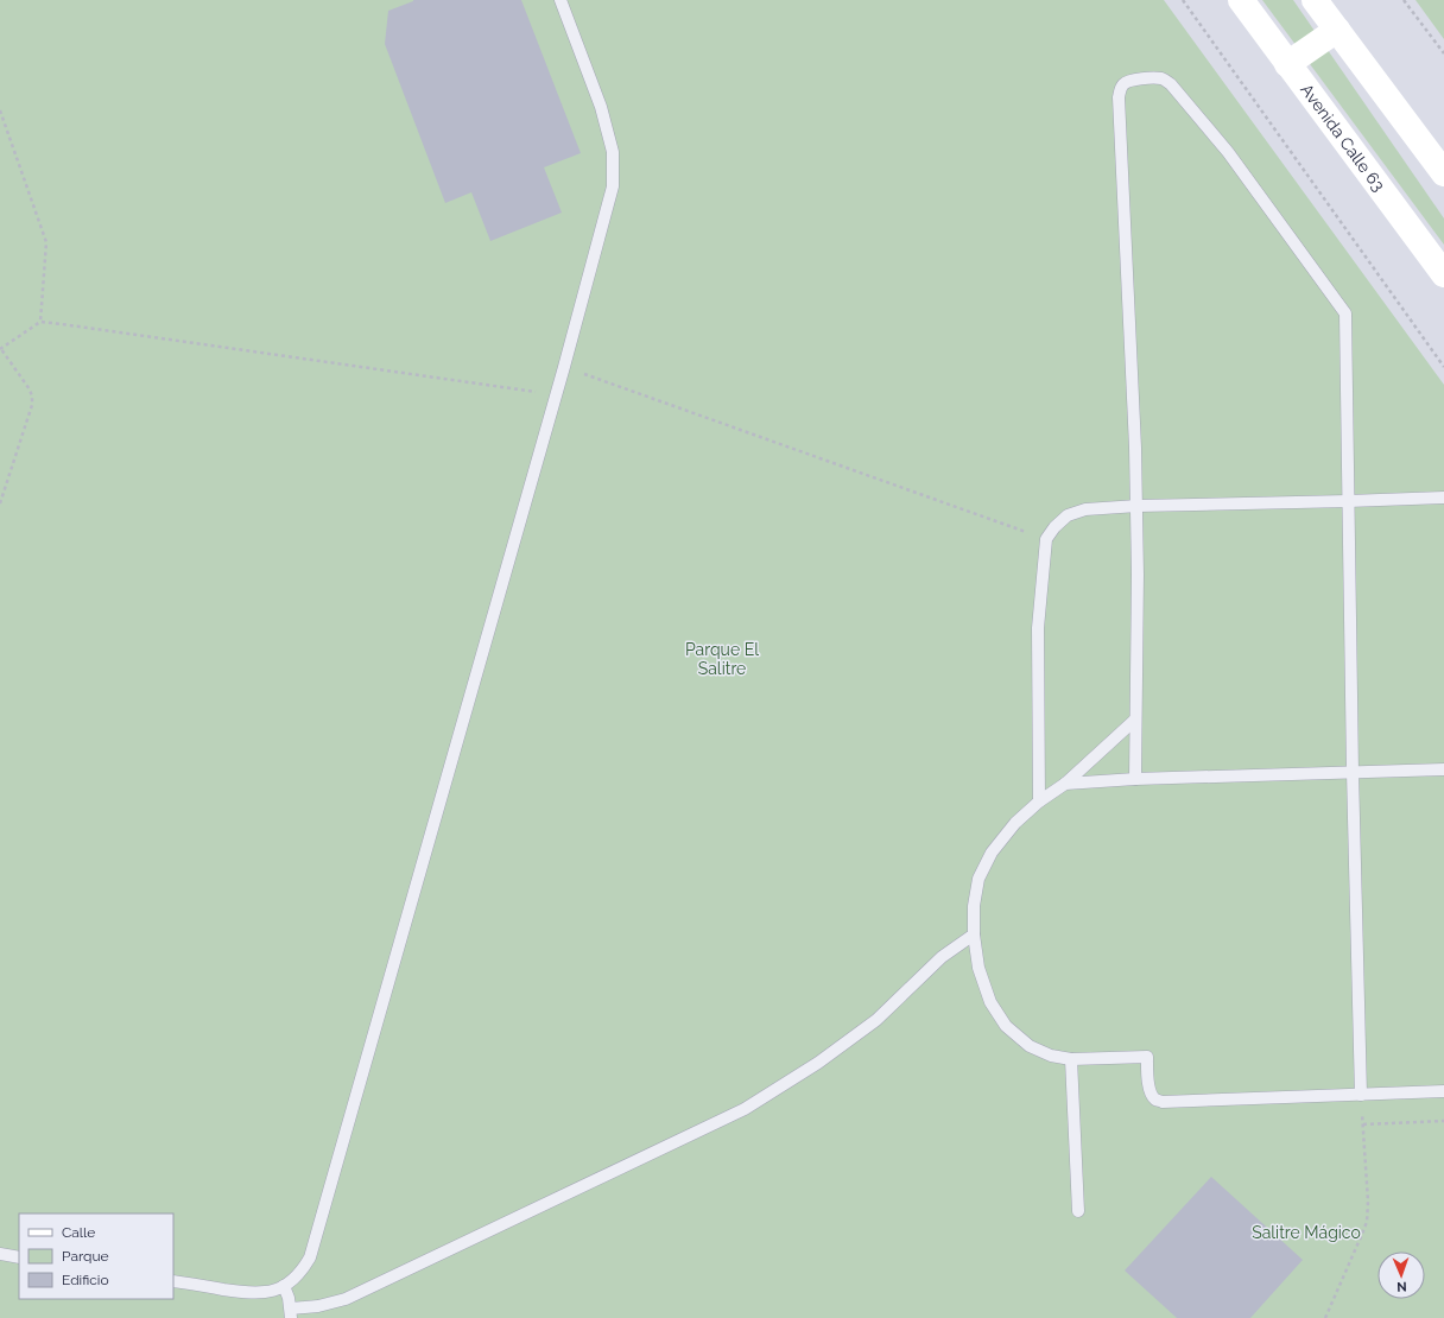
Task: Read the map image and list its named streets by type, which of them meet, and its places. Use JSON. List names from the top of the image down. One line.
{"streets":{"main road":["Avenida Calle 63"]},"parks":["Parque El Salitre","Salitre Mágico"],"legend":["Calle","Parque","Edificio"],"north":"bottom"}
